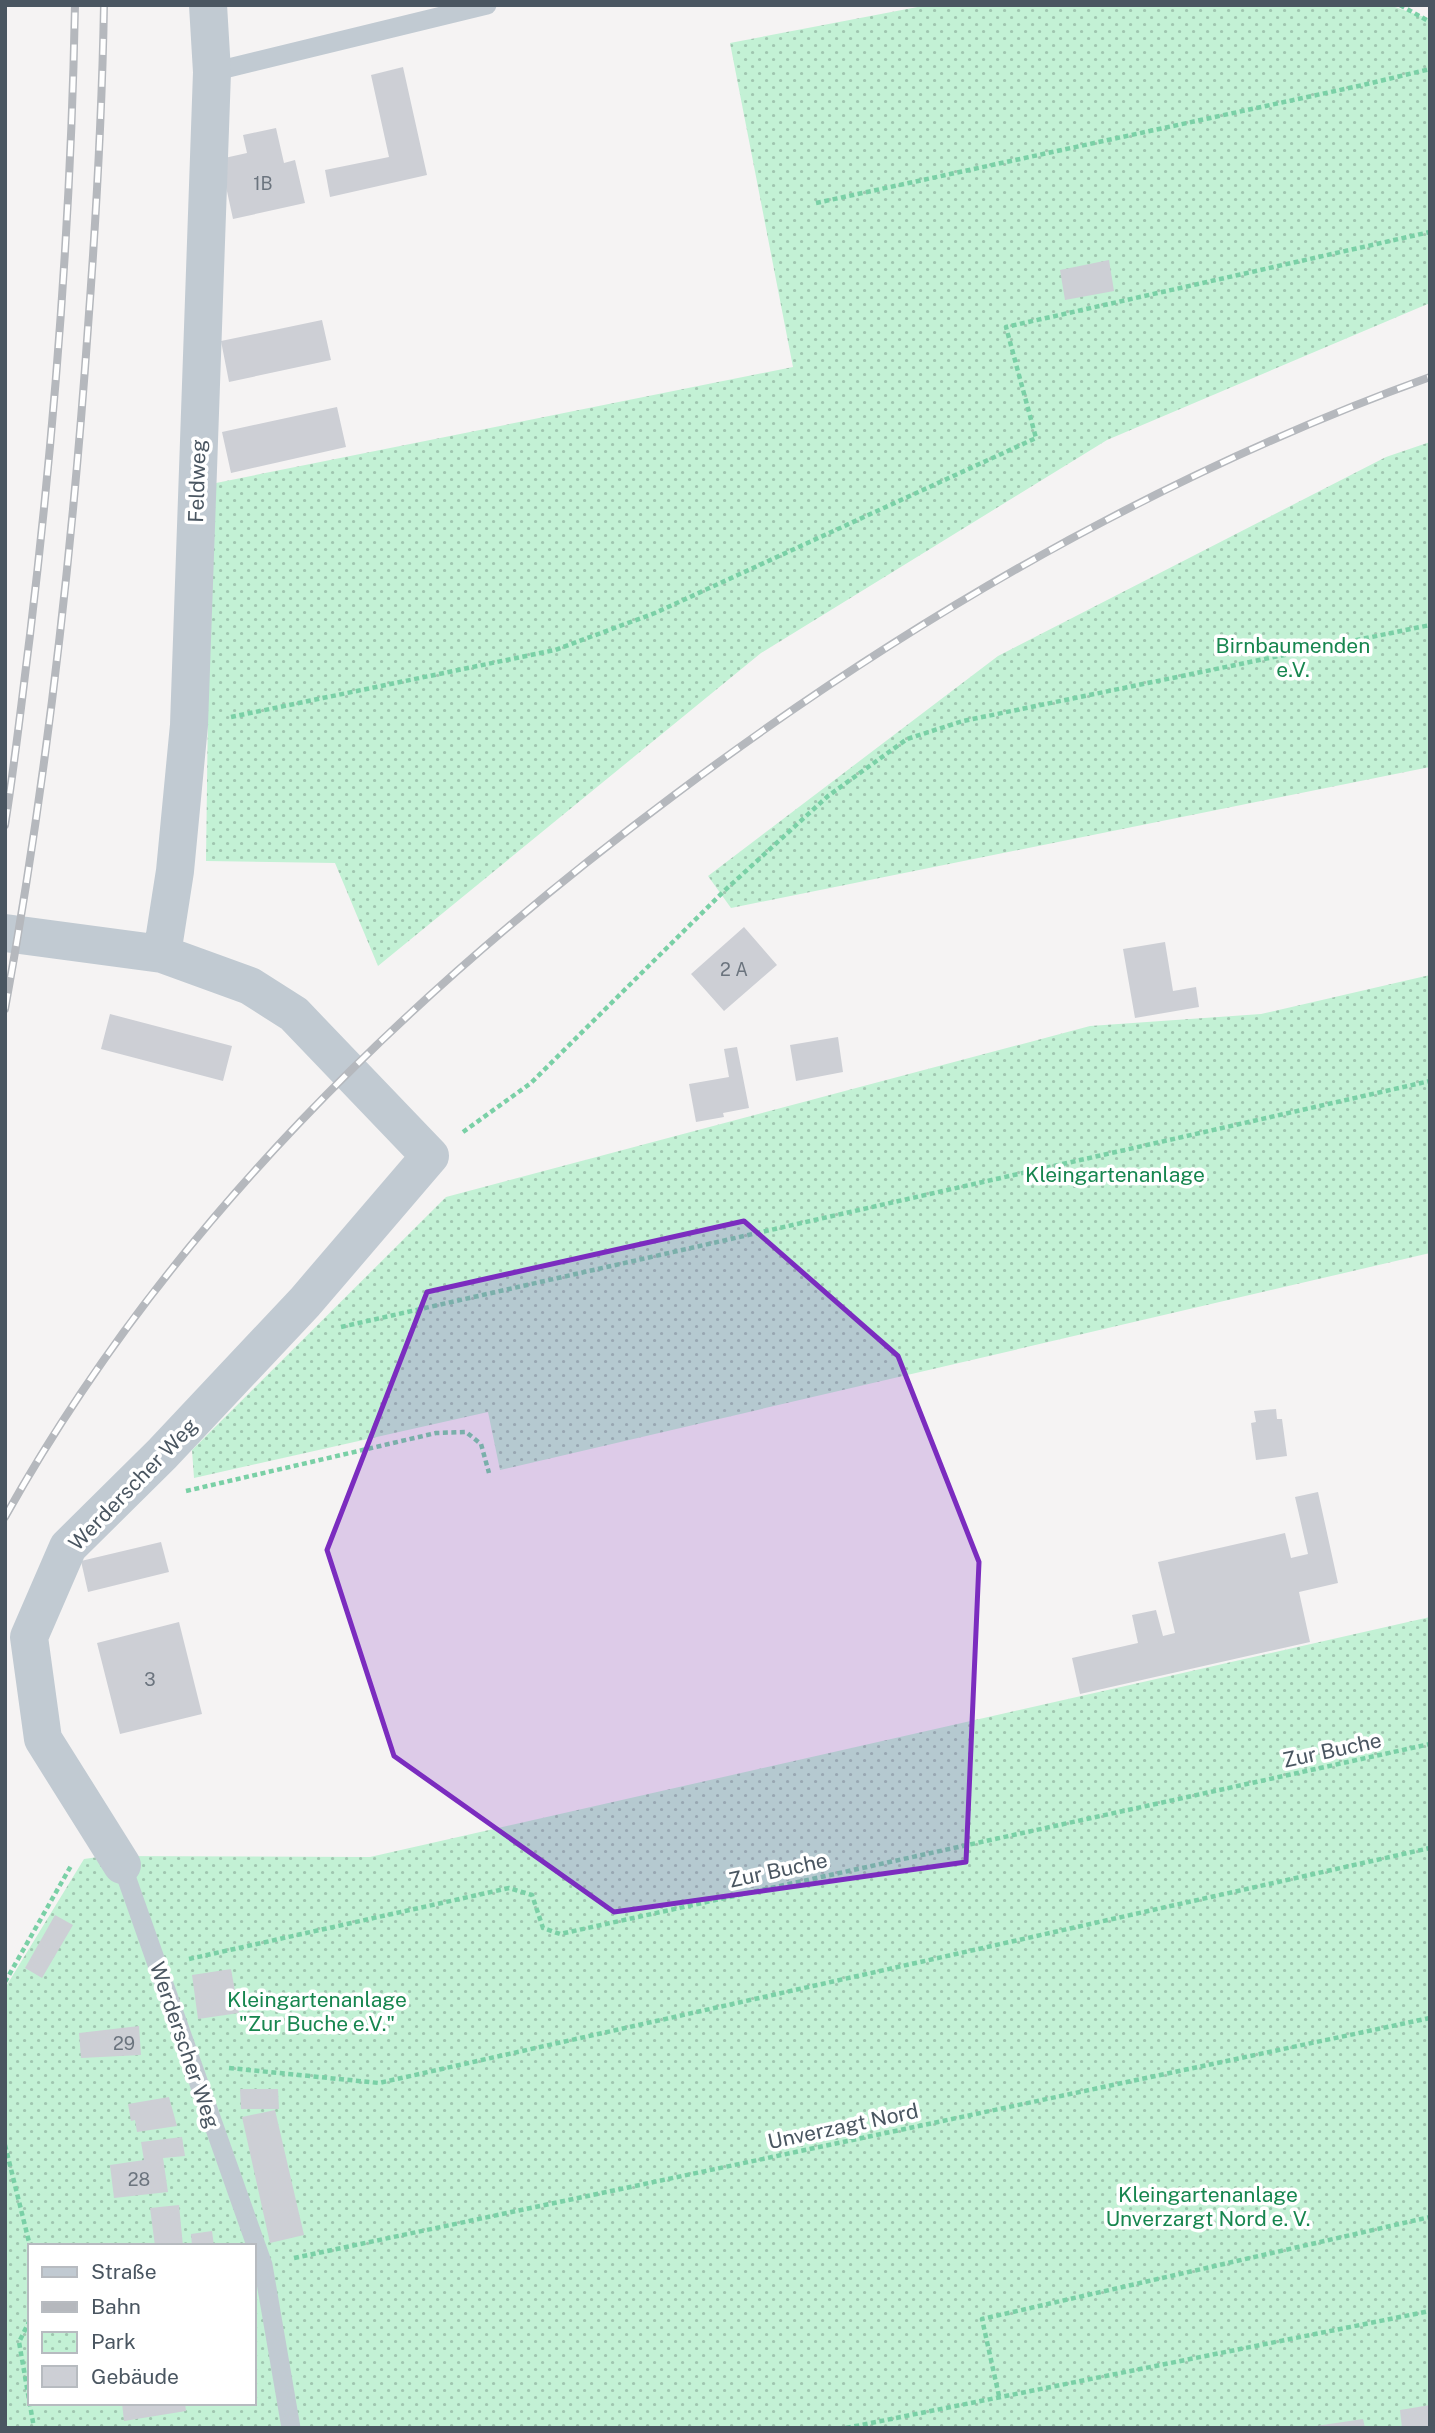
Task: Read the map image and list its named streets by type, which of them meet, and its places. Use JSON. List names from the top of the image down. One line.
{"streets":{"street":["Feldweg","Werderscher Weg"],"path":["Zur Buche","Unverzagt Nord"]},"crossings":[["Werderscher Weg","Zur Buche"],["Werderscher Weg","Unverzagt Nord"]],"parks":["Birnbaumenden e.V.","Kleingartenanlage","Kleingartenanlage \"Zur Buche e.V.\"","Kleingartenanlage Unverzargt Nord e. V."],"house_numbers":["1B","2 A","3","29","28"],"legend":["Straße","Bahn","Park","Gebäude"]}
